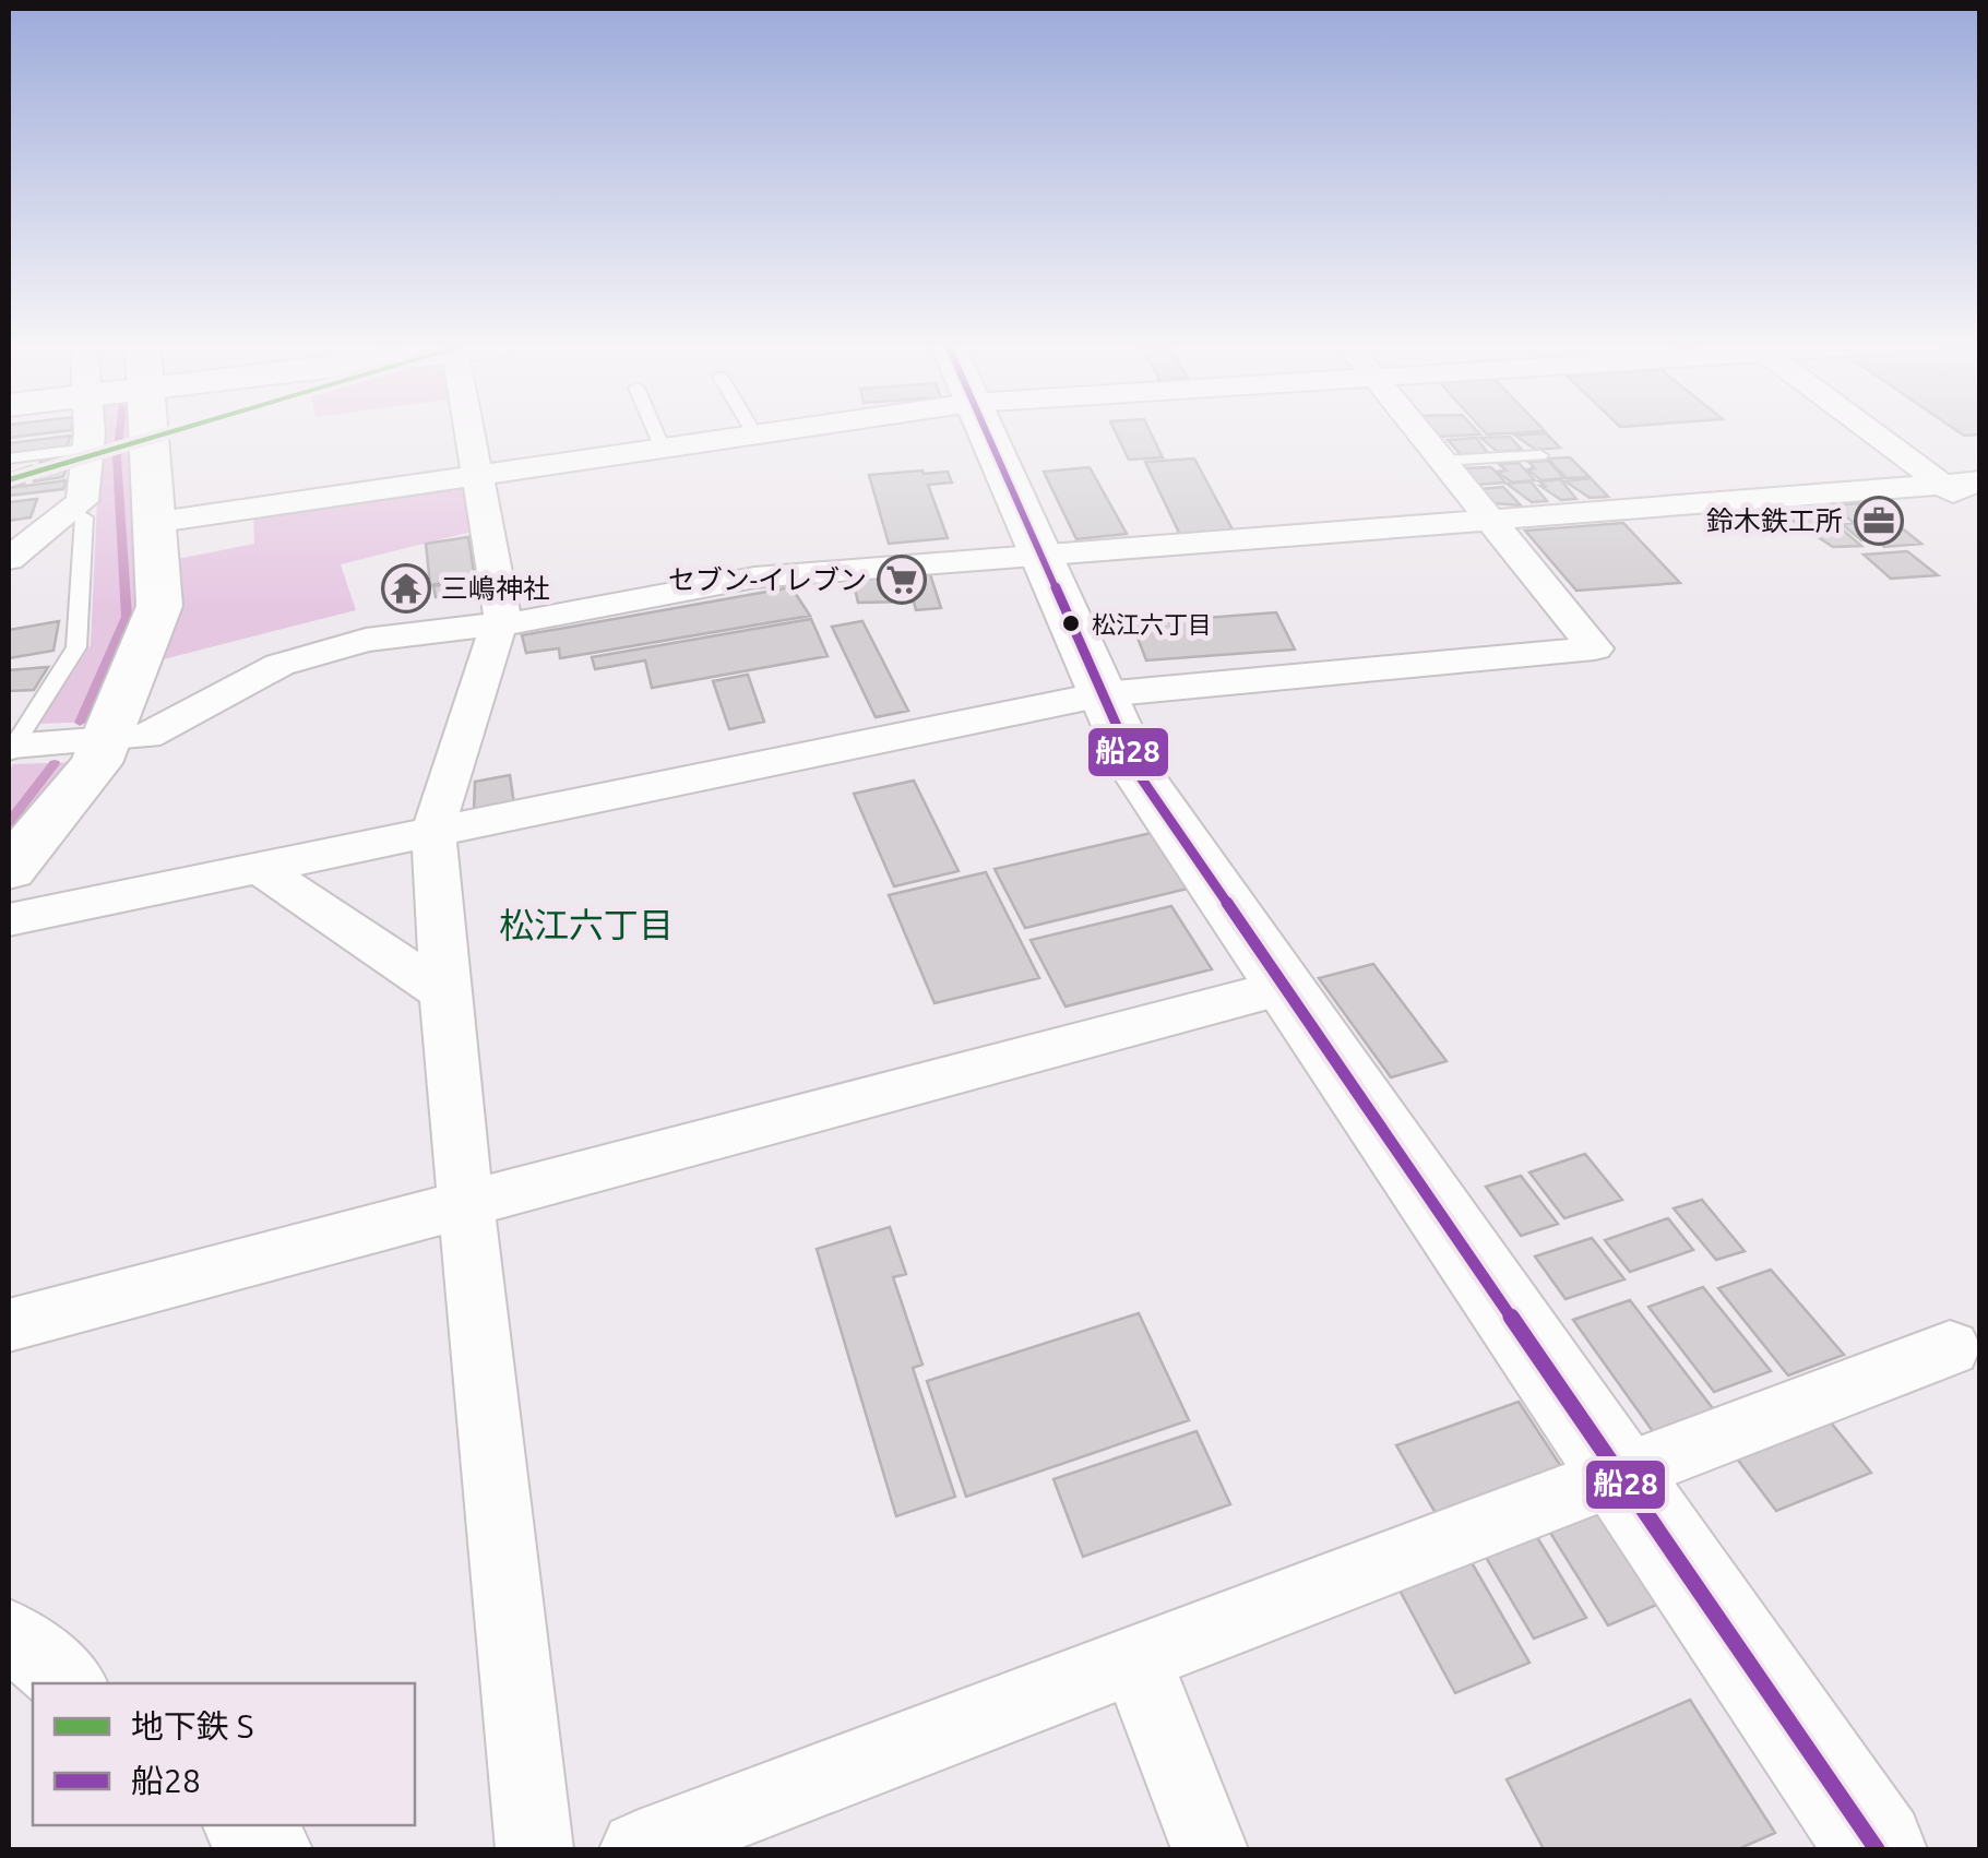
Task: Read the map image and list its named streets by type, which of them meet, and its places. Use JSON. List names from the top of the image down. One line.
{"districts":["松江六丁目"],"places":{"office":["鈴木鉄工所"],"supermarket":["セブン-イレブン"],"temple":["三嶋神社"],"other":["松江六丁目"]},"lines":["metro line S","transit line 船28"],"legend":["地下鉄 S","船28"]}
